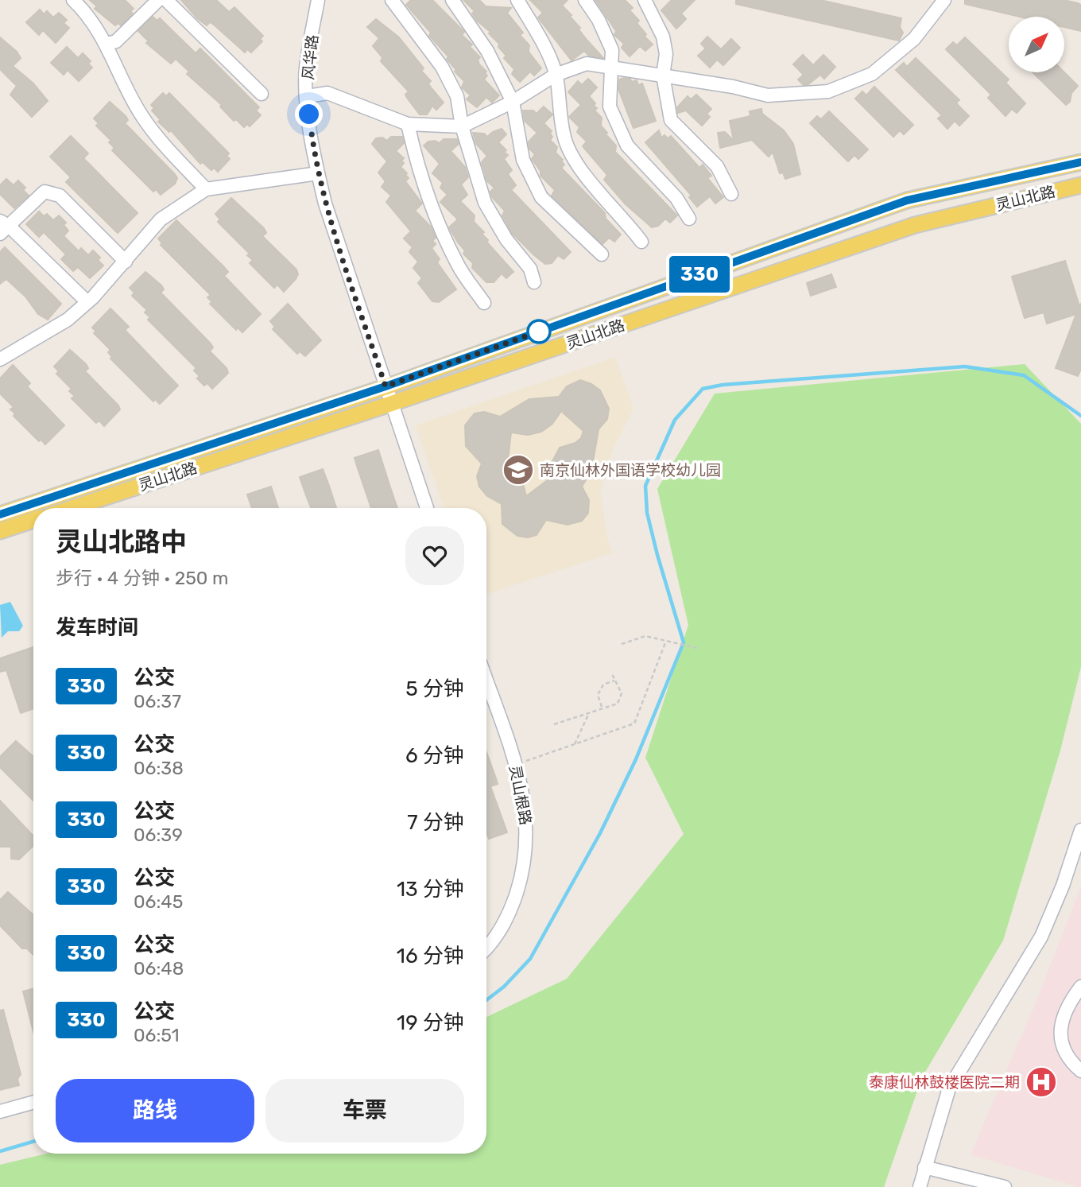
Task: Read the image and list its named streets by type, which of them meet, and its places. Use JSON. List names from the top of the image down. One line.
{"streets":{"main road":["灵山北路"],"street":["风华路","灵山根路"]},"crossings":[["风华路","灵山北路"]],"places":{"school or university":["南京仙林外国语学校幼儿园"],"hospital":["泰康仙林鼓楼医院二期"]},"lines":["bus line 330"],"north":"top right","page":{"on_map":"330","heading":[["灵山北路中","步行 · 4 分钟 · 250 m"],"发车时间"],"list":[{"mark":"330","name":"公交","note":"06:37","value":"5 分钟"},{"mark":"330","name":"公交","note":"06:38","value":"6 分钟"},{"mark":"330","name":"公交","note":"06:39","value":"7 分钟"},{"mark":"330","name":"公交","note":"06:45","value":"13 分钟"},{"mark":"330","name":"公交","note":"06:48","value":"16 分钟"},{"mark":"330","name":"公交","note":"06:51","value":"19 分钟"}],"buttons":["路线","车票"]}}
